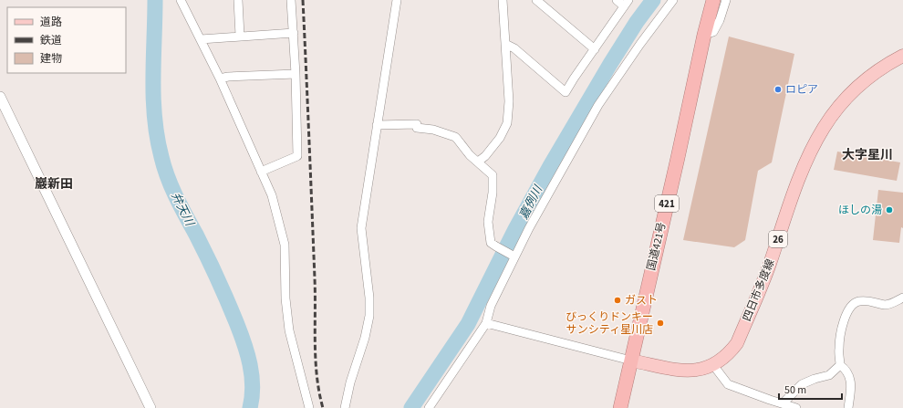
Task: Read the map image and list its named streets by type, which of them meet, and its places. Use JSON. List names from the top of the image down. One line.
{"streets":{"highway":["421","国道421号"],"main road":["26","四日市多度線"]},"crossings":[["国道421号","四日市多度線"]],"districts":["大字星川","巖新田"],"water":["嘉例川","弁天川"],"places":["ロピア","ほしの湯","ガスト","びっくりドンキー サンシティ星川店"],"legend":["道路","鉄道","建物"],"scale_bar":"50 m"}
